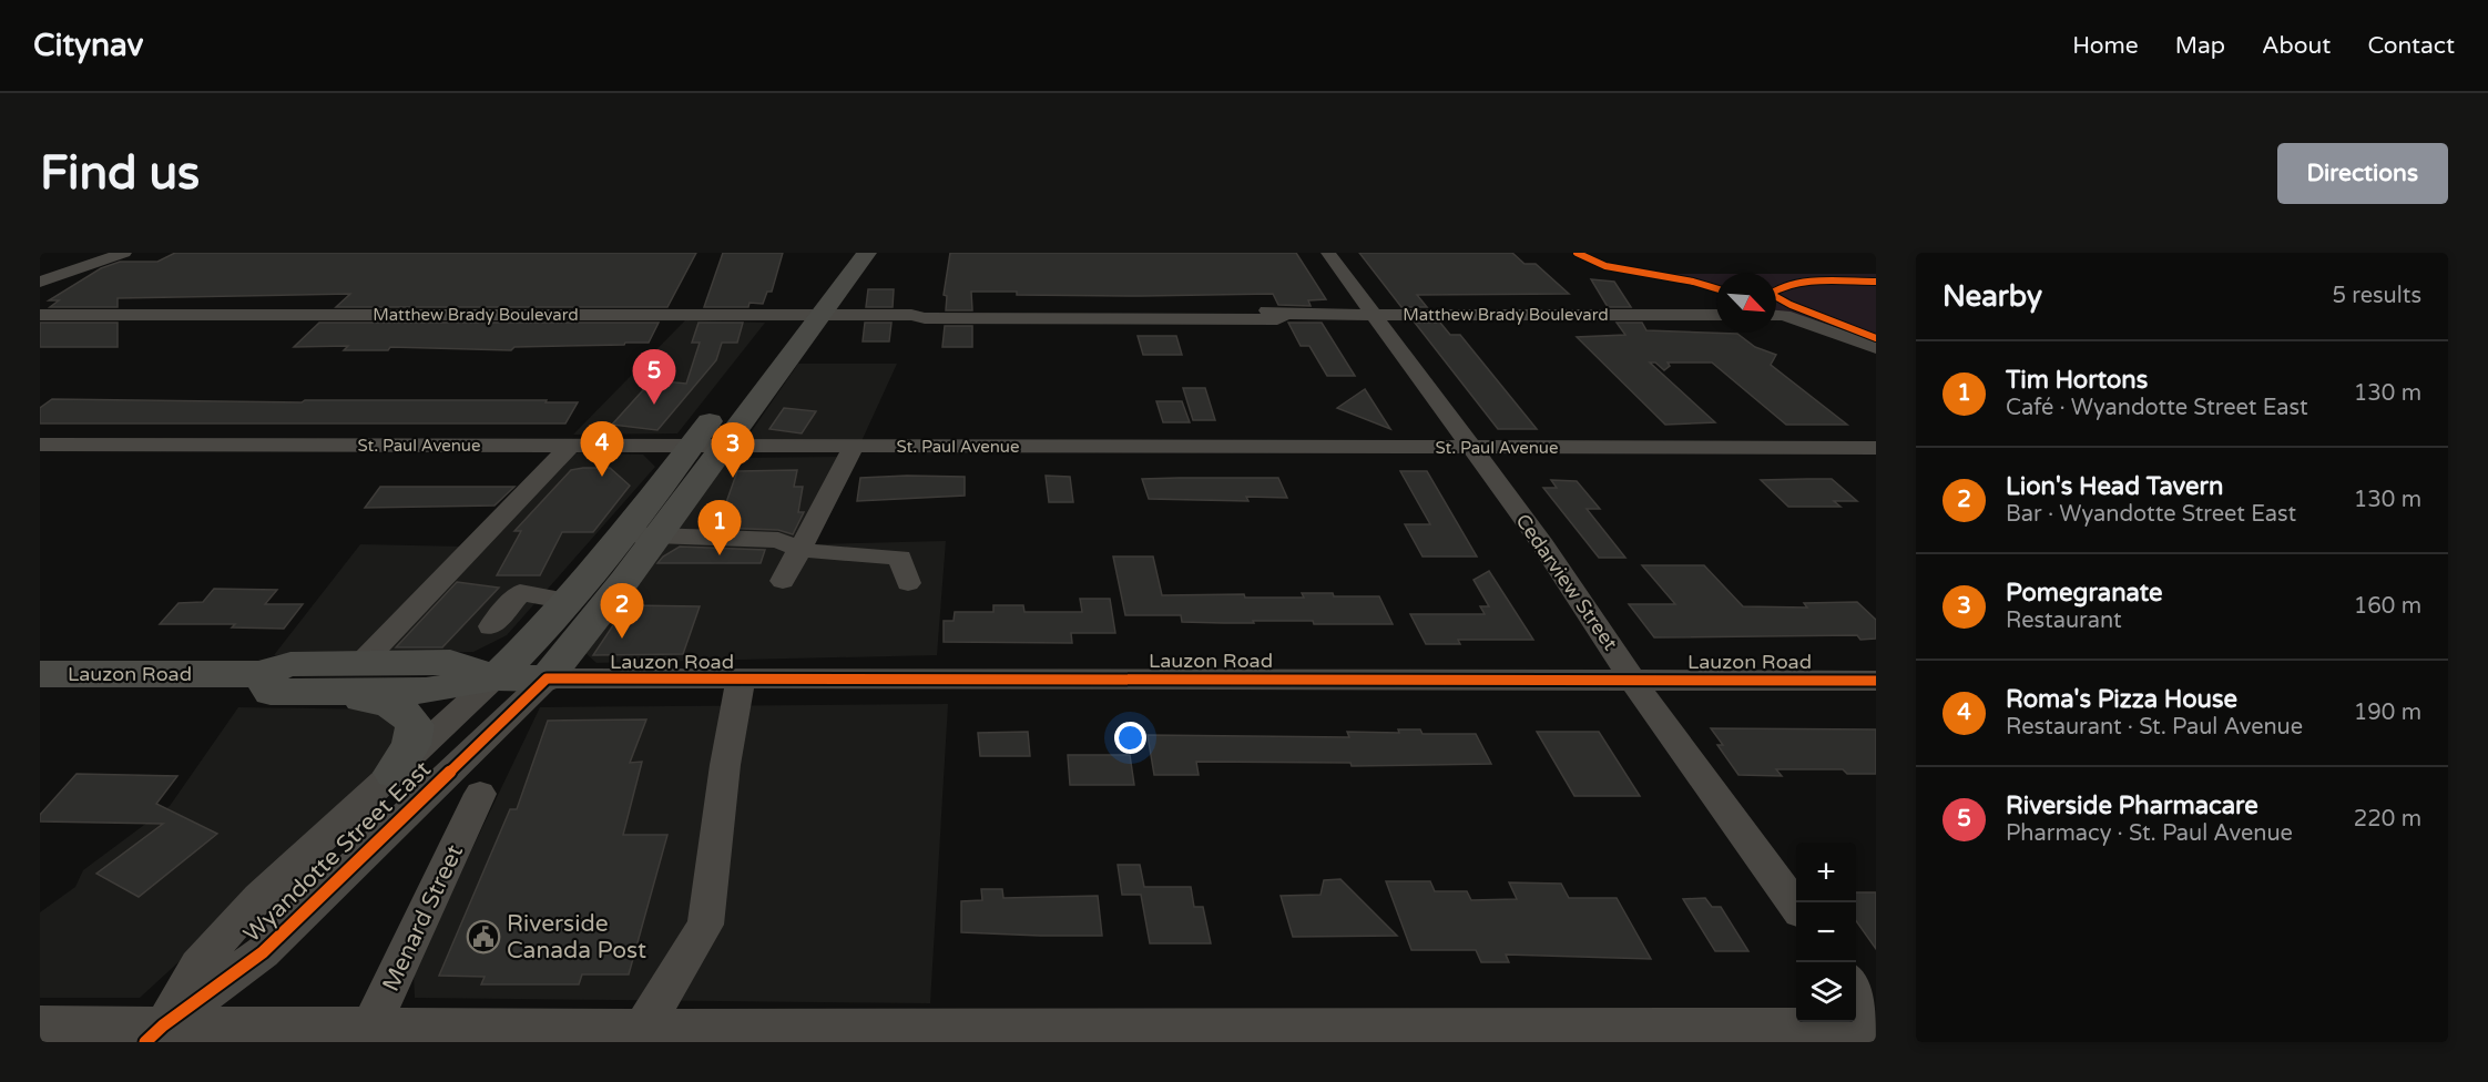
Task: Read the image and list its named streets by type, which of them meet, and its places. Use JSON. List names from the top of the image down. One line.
{"streets":{"main road":["Lauzon Road","Wyandotte Street East"],"street":["Matthew Brady Boulevard","St. Paul Avenue","Cedarview Street","Menard Street"]},"crossings":[["Matthew Brady Boulevard","Cedarview Street"],["Matthew Brady Boulevard","Wyandotte Street East"],["St. Paul Avenue","Cedarview Street"],["St. Paul Avenue","Wyandotte Street East"],["Cedarview Street","Lauzon Road"],["Lauzon Road","Wyandotte Street East"]],"places":{"public building":["Riverside Canada Post"]},"north":"bottom right","page":{"header":"Citynav","nav":["Home","Map","About","Contact"],"buttons":"Directions","title":"Find us","heading":["Nearby","5 results"],"list":[{"mark":"1","name":"Tim Hortons","note":"Café · Wyandotte Street East","value":"130 m"},{"mark":"2","name":"Lion's Head Tavern","note":"Bar · Wyandotte Street East","value":"130 m"},{"mark":"3","name":"Pomegranate","note":"Restaurant","value":"160 m"},{"mark":"4","name":"Roma's Pizza House","note":"Restaurant · St. Paul Avenue","value":"190 m"},{"mark":"5","name":"Riverside Pharmacare","note":"Pharmacy · St. Paul Avenue","value":"220 m"}],"pins":["5","4","3","1","2"],"map_buttons":["+","−"]}}
